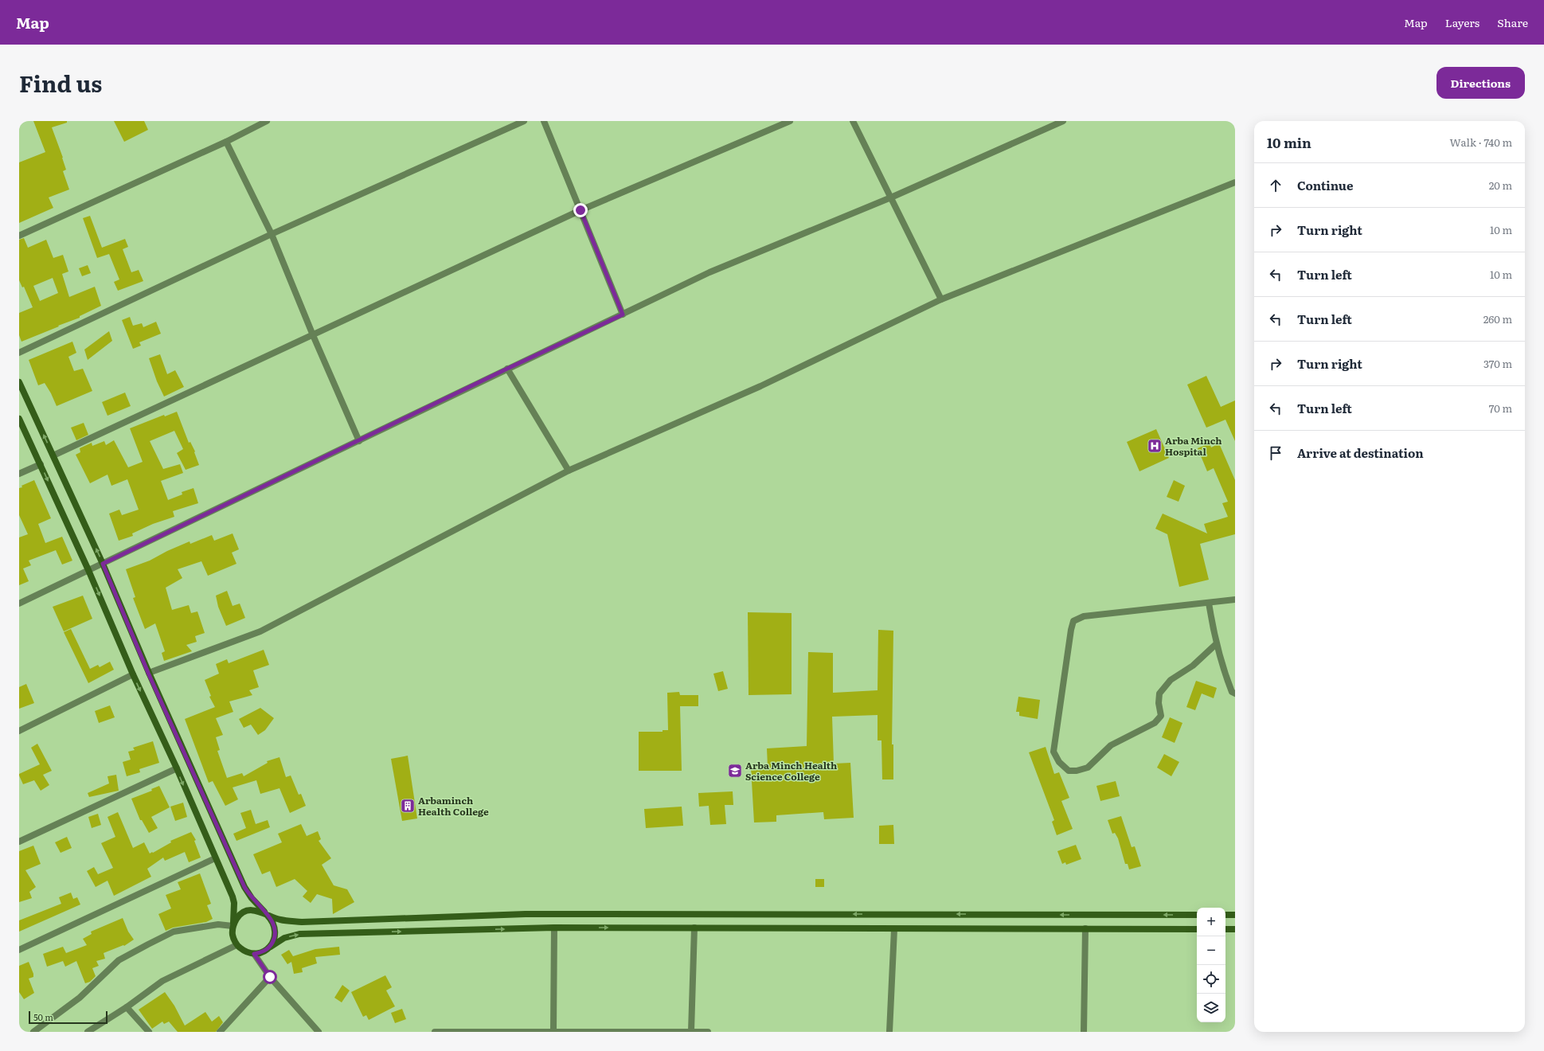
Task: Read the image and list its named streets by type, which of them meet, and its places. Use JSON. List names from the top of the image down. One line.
{"places":{"hospital":["Arba Minch Hospital"],"school or university":["Arba Minch Health Science College"],"building":["Arbaminch Health College"]},"scale_bar":"50 m","page":{"header":"Map","nav":["Map","Layers","Share"],"title":"Find us","buttons":"Directions","heading":["10 min","Walk · 740 m"],"list":[["Continue","20 m"],["Turn right","10 m"],["Turn left","10 m"],["Turn left","260 m"],["Turn right","370 m"],["Turn left","70 m"],"Arrive at destination"],"map_buttons":["+","−"],"scale":"50 m"}}
